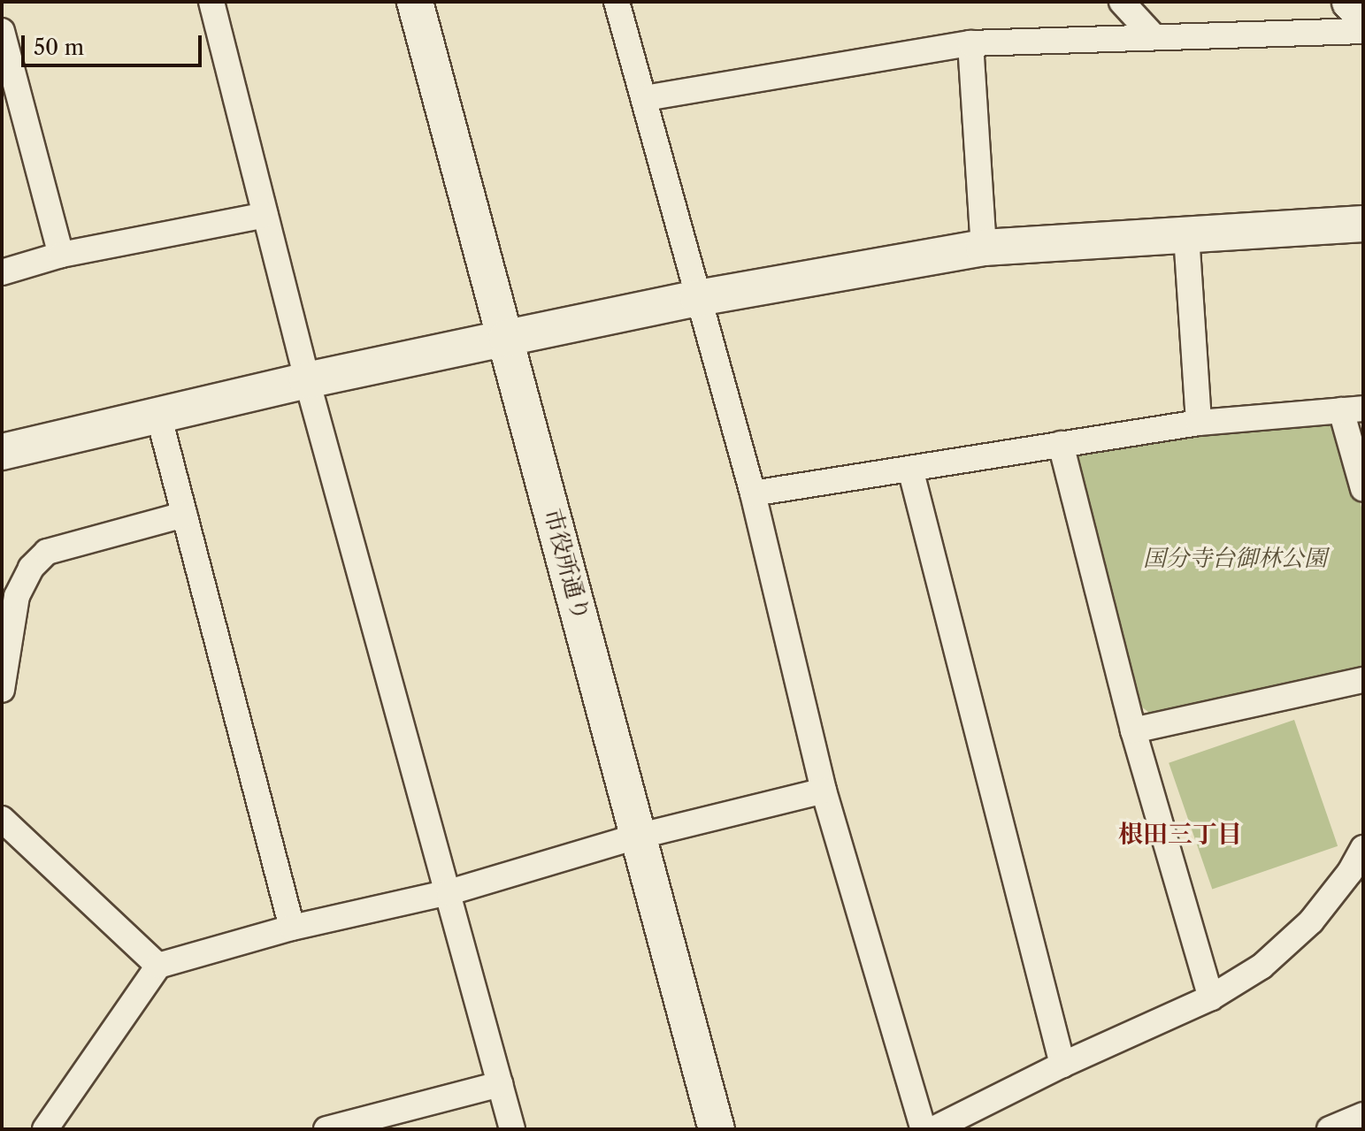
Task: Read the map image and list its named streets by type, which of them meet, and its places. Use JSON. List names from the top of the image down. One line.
{"streets":{"street":["市役所通り"]},"districts":["根田三丁目"],"parks":["国分寺台御林公園"],"scale_bar":"50 m"}
